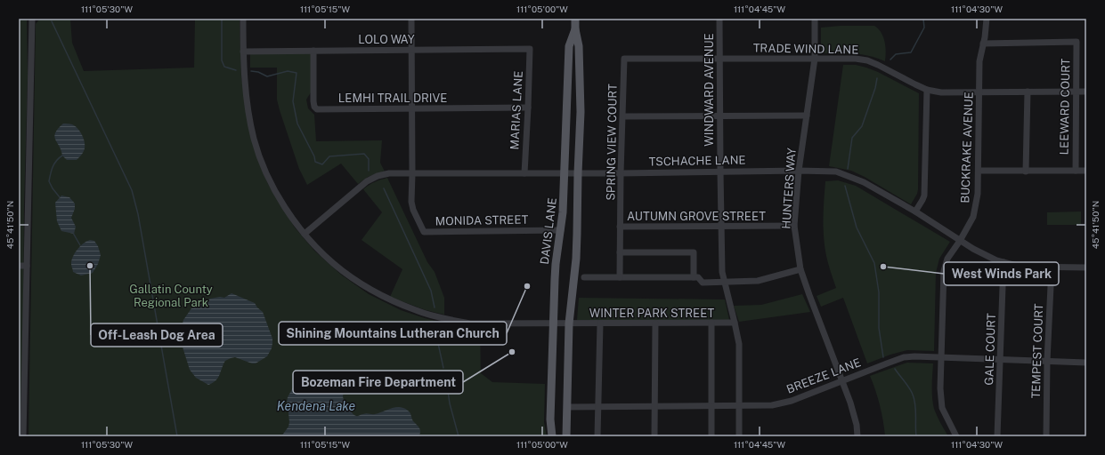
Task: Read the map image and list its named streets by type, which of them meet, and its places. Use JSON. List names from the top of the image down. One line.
{"streets":{"main road":["DAVIS LANE"],"street":["LOLO WAY","TRADE WIND LANE","WINDWARD AVENUE","LEMHI TRAIL DRIVE","LEEWARD COURT","MARIAS LANE","SPRING VIEW COURT","BUCKRAKE AVENUE","TSCHACHE LANE","HUNTERS WAY","AUTUMN GROVE STREET","MONIDA STREET","WINTER PARK STREET","GALE COURT","TEMPEST COURT","BREEZE LANE"]},"crossings":[["LOLO WAY","LEMHI TRAIL DRIVE"],["LOLO WAY","MARIAS LANE"],["LOLO WAY","WINTER PARK STREET"],["TRADE WIND LANE","WINDWARD AVENUE"],["TRADE WIND LANE","LEEWARD COURT"],["TRADE WIND LANE","SPRING VIEW COURT"],["TRADE WIND LANE","BUCKRAKE AVENUE"],["TRADE WIND LANE","HUNTERS WAY"],["WINDWARD AVENUE","TSCHACHE LANE"],["WINDWARD AVENUE","AUTUMN GROVE STREET"],["WINDWARD AVENUE","WINTER PARK STREET"],["WINDWARD AVENUE","BREEZE LANE"],["LEMHI TRAIL DRIVE","MARIAS LANE"],["LEEWARD COURT","BUCKRAKE AVENUE"],["MARIAS LANE","TSCHACHE LANE"],["SPRING VIEW COURT","TSCHACHE LANE"],["SPRING VIEW COURT","AUTUMN GROVE STREET"],["BUCKRAKE AVENUE","TSCHACHE LANE"],["BUCKRAKE AVENUE","BREEZE LANE"],["TSCHACHE LANE","HUNTERS WAY"],["TSCHACHE LANE","MONIDA STREET"],["TSCHACHE LANE","DAVIS LANE"],["TSCHACHE LANE","WINTER PARK STREET"],["TSCHACHE LANE","GALE COURT"],["TSCHACHE LANE","TEMPEST COURT"],["HUNTERS WAY","AUTUMN GROVE STREET"],["HUNTERS WAY","BREEZE LANE"],["MONIDA STREET","DAVIS LANE"],["DAVIS LANE","WINTER PARK STREET"],["DAVIS LANE","BREEZE LANE"],["GALE COURT","BREEZE LANE"],["TEMPEST COURT","BREEZE LANE"]],"water":["Kendena Lake"],"parks":["Gallatin County Regional Park"],"places":["Off-Leash Dog Area","West Winds Park","Shining Mountains Lutheran Church","Bozeman Fire Department"],"coordinates":["111°05'30\"W","111°05'15\"W","111°05'00\"W","111°04'45\"W","111°04'30\"W","45°41'50\"N"]}
